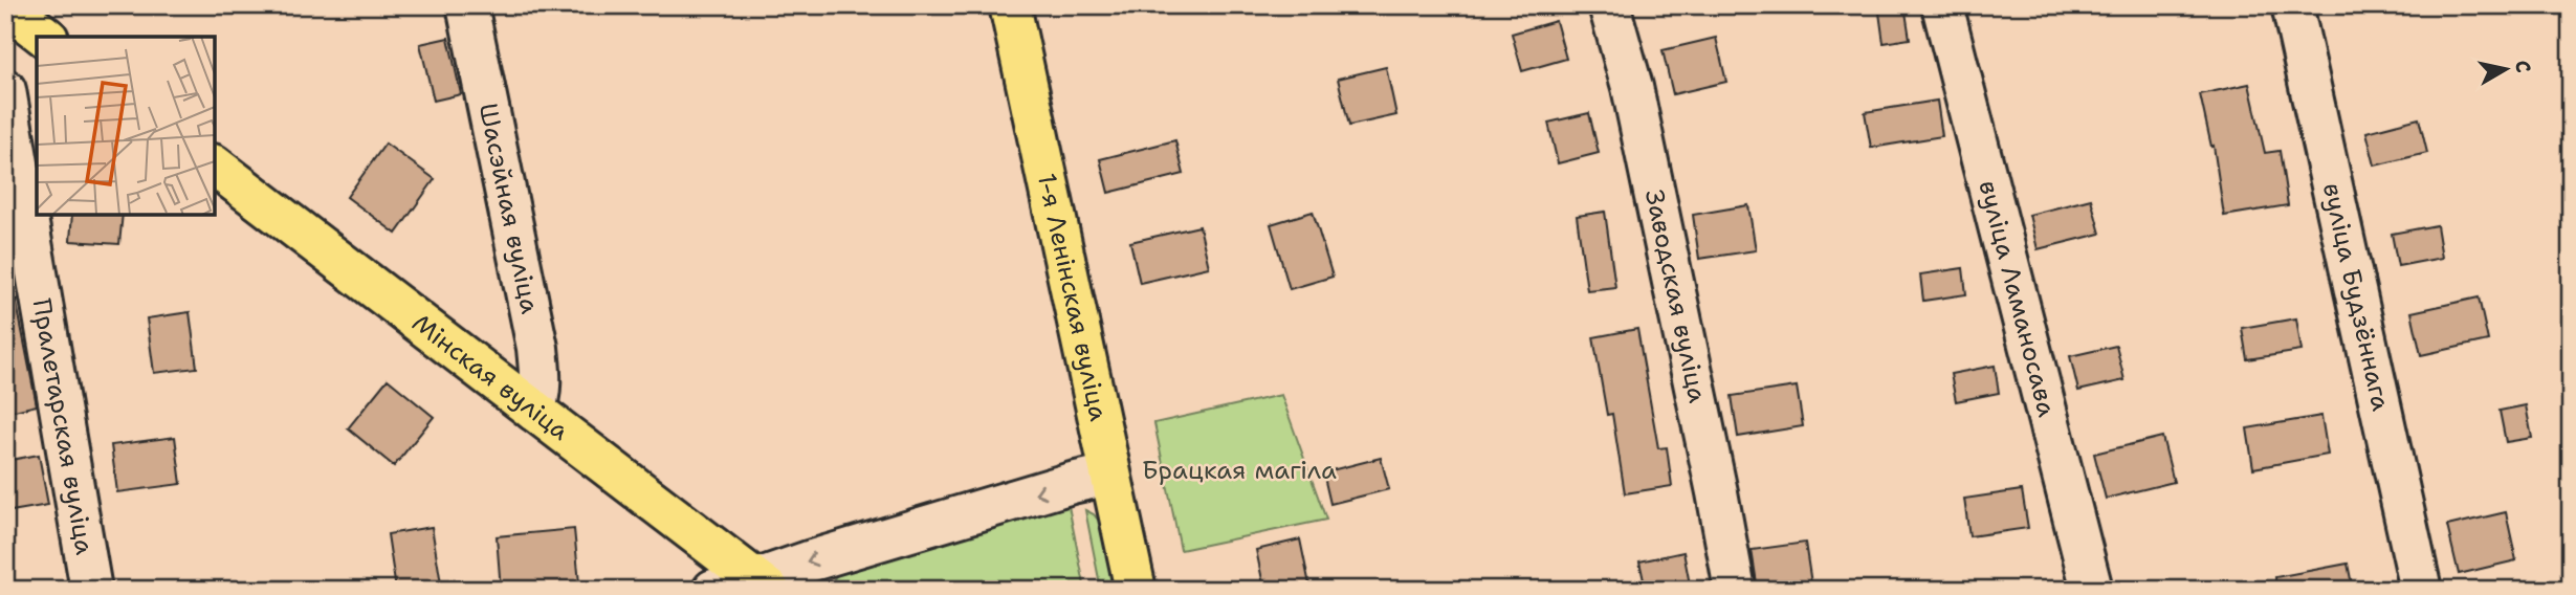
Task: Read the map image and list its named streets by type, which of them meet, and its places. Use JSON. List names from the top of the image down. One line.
{"streets":{"main road":["1-я Ленінская вуліца","Мінская вуліца"],"street":["Шасэйная вуліца","Заводская вуліца","вуліца Ламаносава","вуліца Будзённага","Пралетарская вуліца"]},"crossings":[["Шасэйная вуліца","Мінская вуліца"]],"parks":["Брацкая магіла"],"north":"right"}
